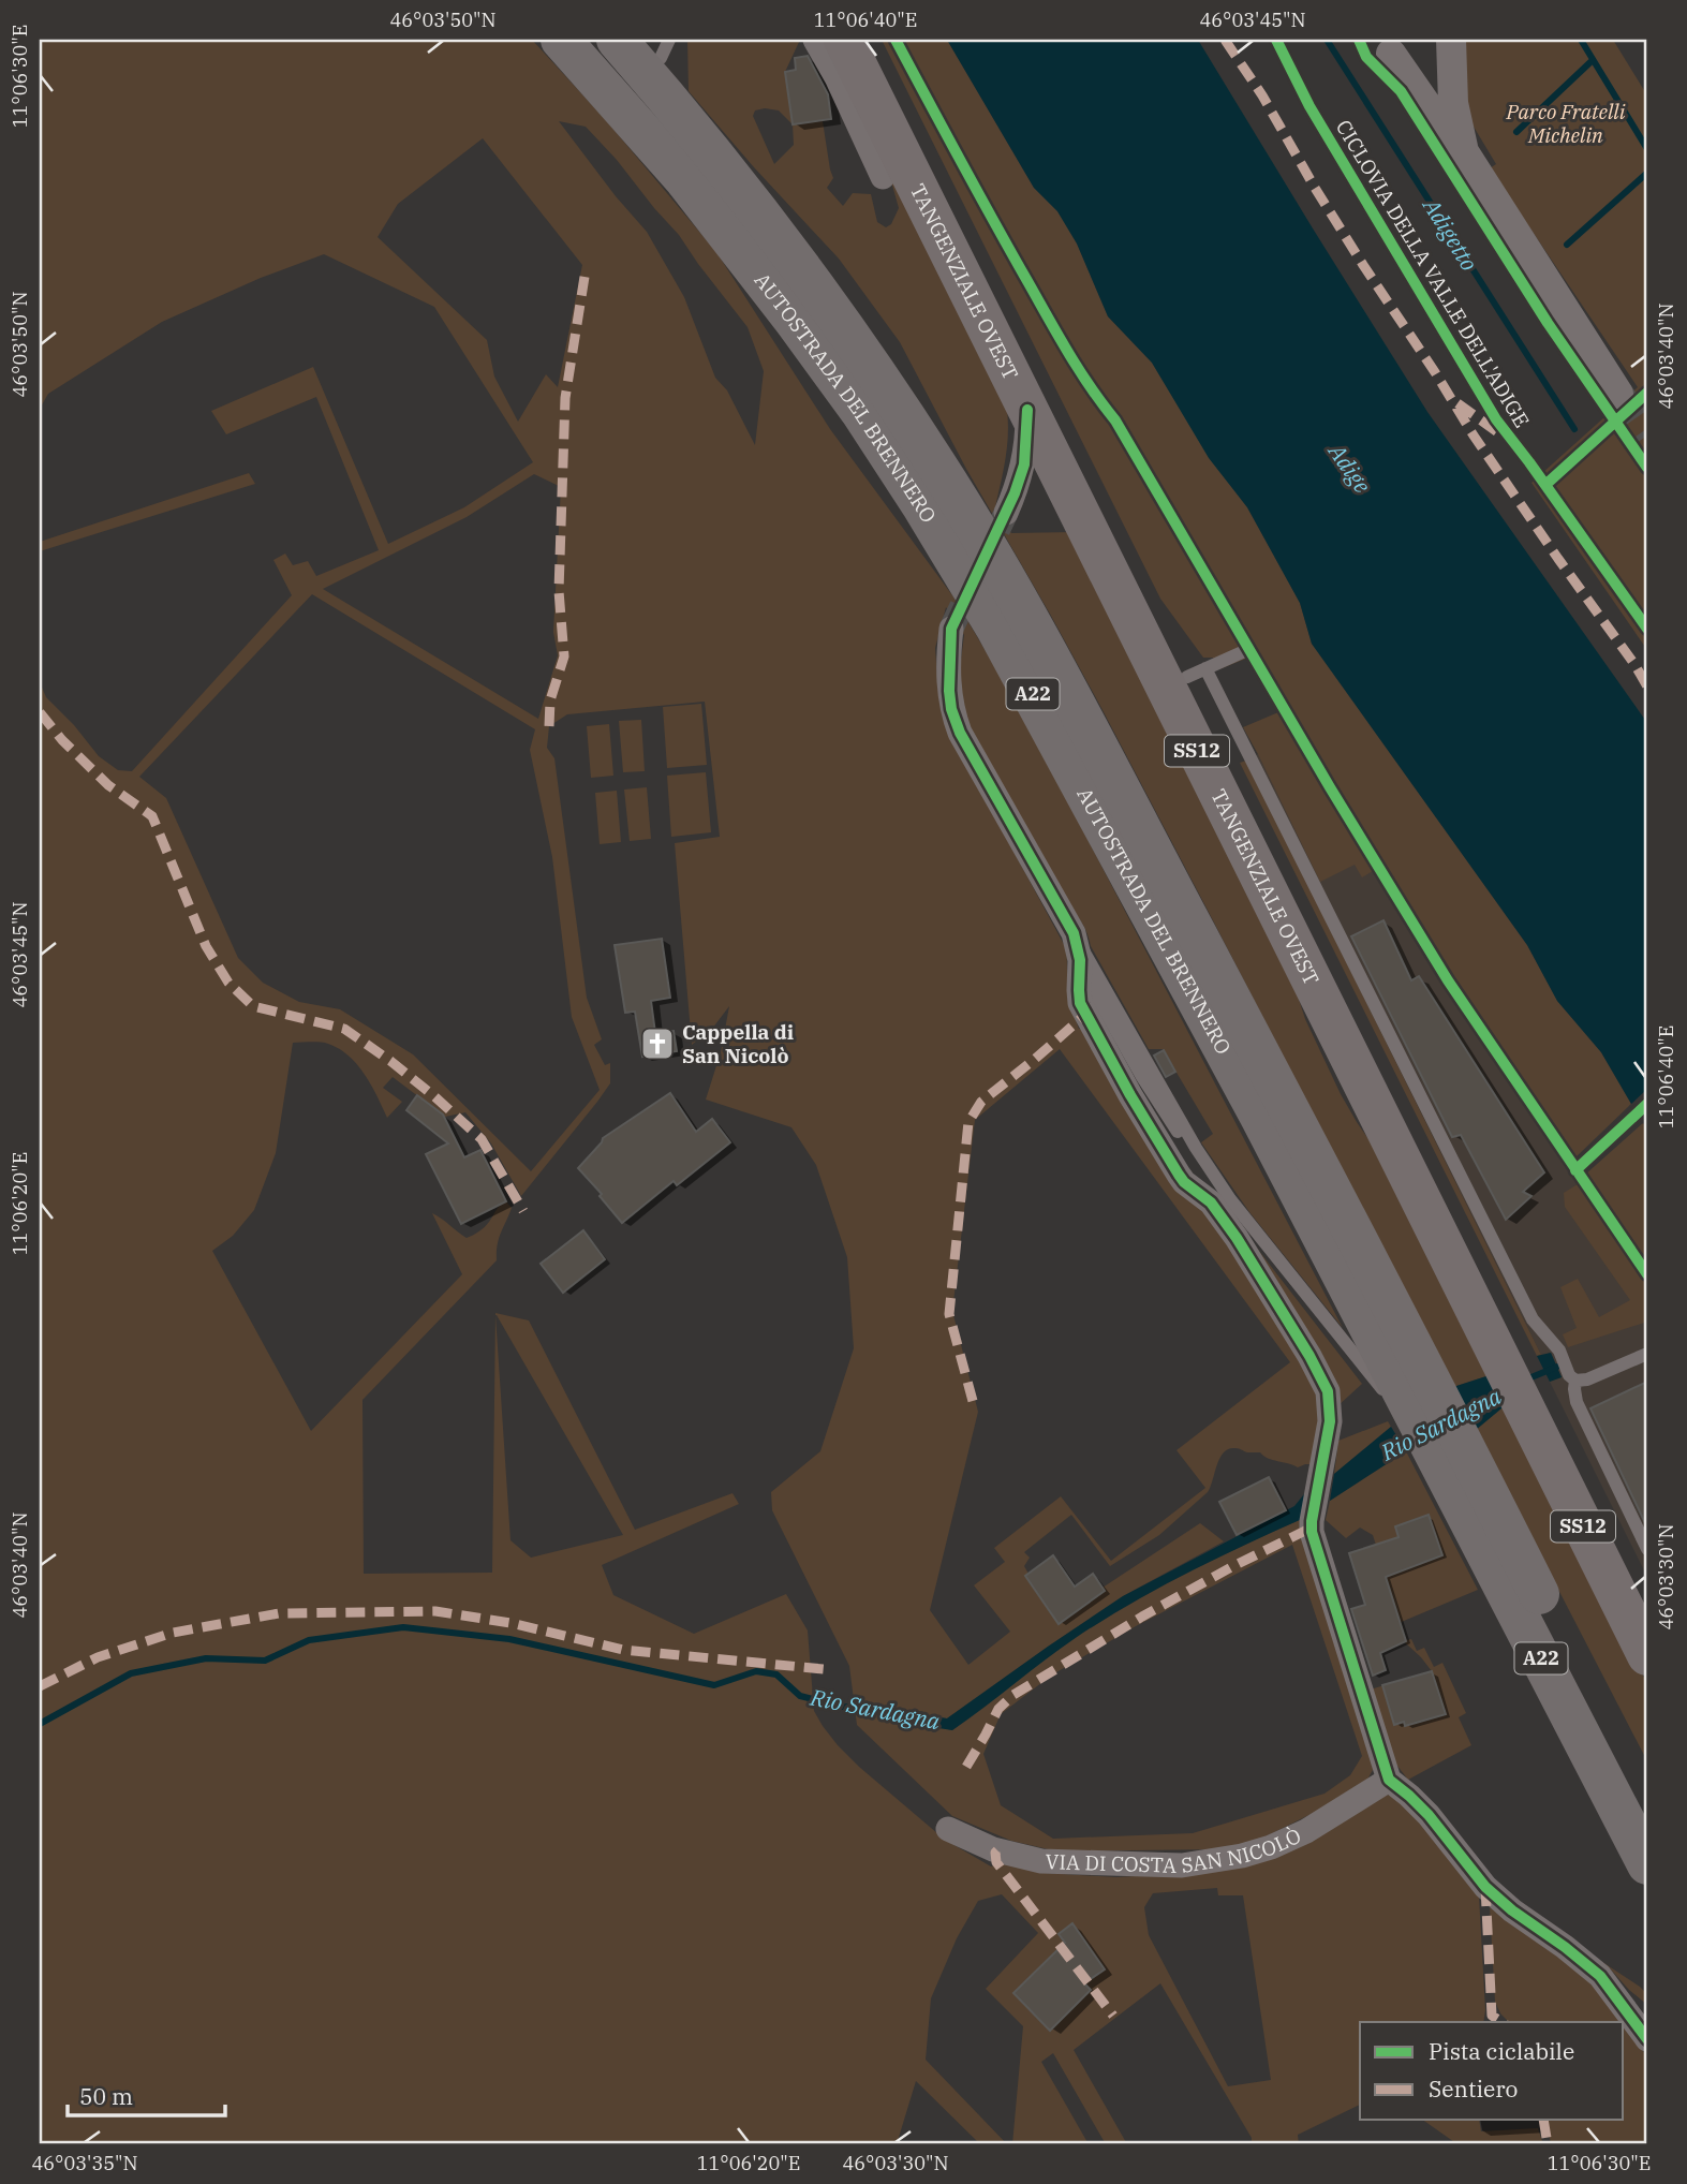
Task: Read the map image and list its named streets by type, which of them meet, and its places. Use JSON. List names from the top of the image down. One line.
{"streets":{"highway":["TANGENZIALE OVEST","AUTOSTRADA DEL BRENNERO","A22","SS12"],"street":["VIA DI COSTA SAN NICOLÒ"],"cycle path":["CICLOVIA DELLA VALLE DELL'ADIGE"]},"water":["Adigetto","Adige","Rio Sardagna"],"parks":["Parco Fratelli Michelin"],"places":{"church":["Cappella di San Nicolò"]},"legend":["Pista ciclabile","Sentiero"],"scale_bar":"50 m","coordinates":["46°03'50\"N","11°06'40\"E","46°03'45\"N","11°06'30\"E","46°03'40\"N","11°06'20\"E","46°03'30\"N","46°03'35\"N"]}
